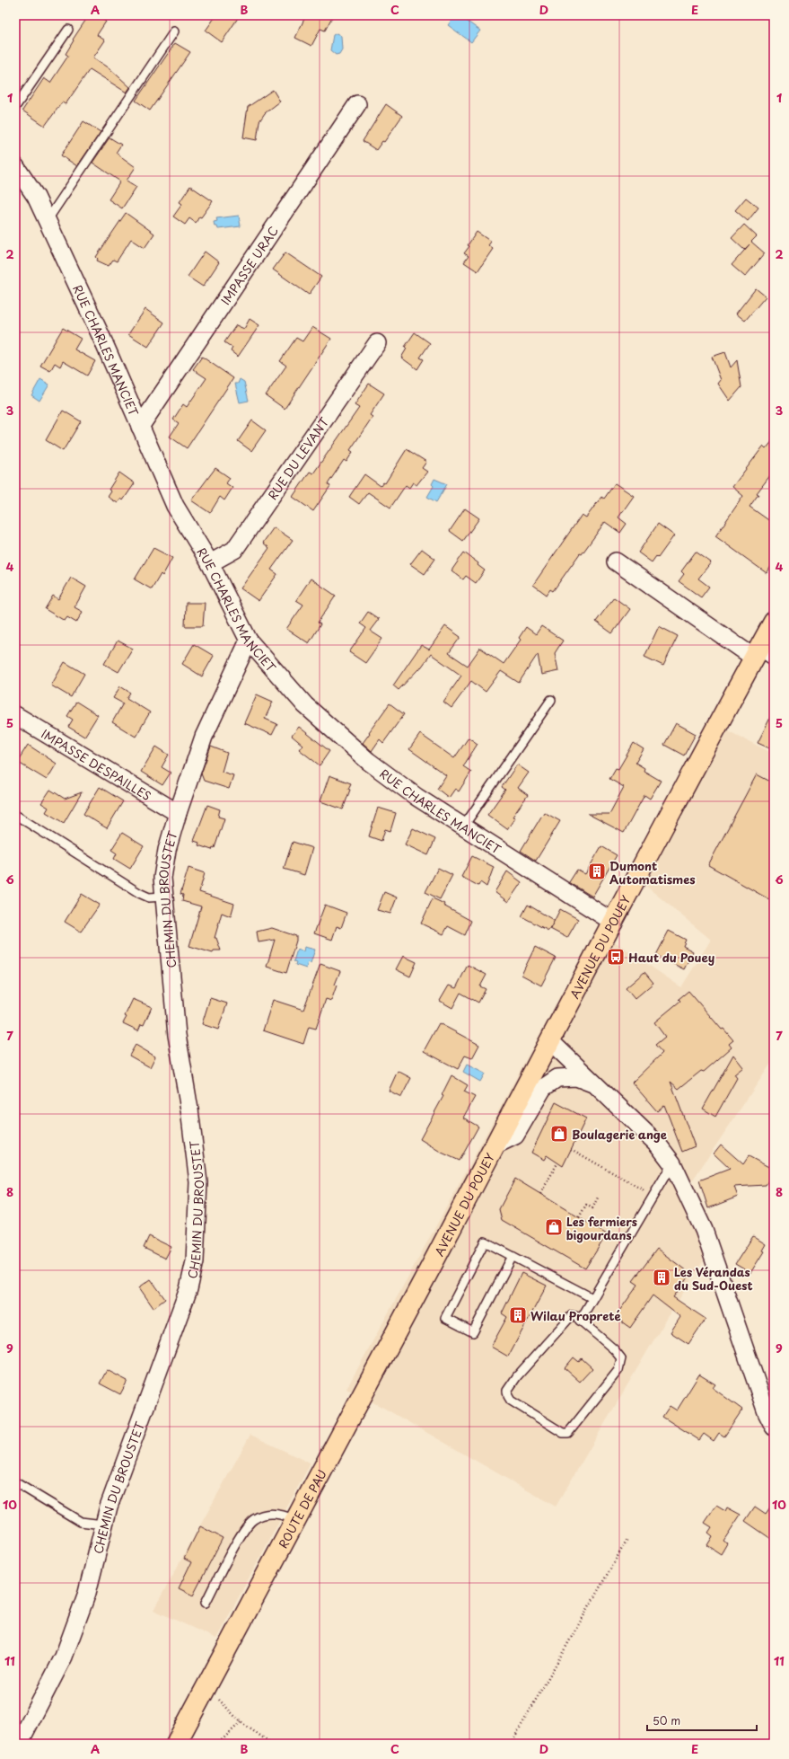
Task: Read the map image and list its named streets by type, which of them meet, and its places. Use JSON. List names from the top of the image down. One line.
{"streets":{"main road":["AVENUE DU POUEY","ROUTE DE PAU"],"street":["IMPASSE URAC","RUE CHARLES MANCIET","RUE DU LEVANT","IMPASSE DESPAILLES","CHEMIN DU BROUSTET"]},"crossings":[["IMPASSE URAC","RUE CHARLES MANCIET"],["RUE CHARLES MANCIET","RUE DU LEVANT"],["RUE CHARLES MANCIET","CHEMIN DU BROUSTET"],["RUE CHARLES MANCIET","AVENUE DU POUEY"],["IMPASSE DESPAILLES","CHEMIN DU BROUSTET"],["AVENUE DU POUEY","ROUTE DE PAU"]],"places":{"building":["Dumont Automatismes","Les Vérandas du Sud-Ouest","Wilau Propreté"],"bus stop":["Haut du Pouey"],"shop":["Boulagerie ange","Les fermiers bigourdans"]},"scale_bar":"50 m","grid":{"columns":["A","B","C","D","E"],"rows":["1","2","3","4","5","6","7","8","9","10","11"]}}
